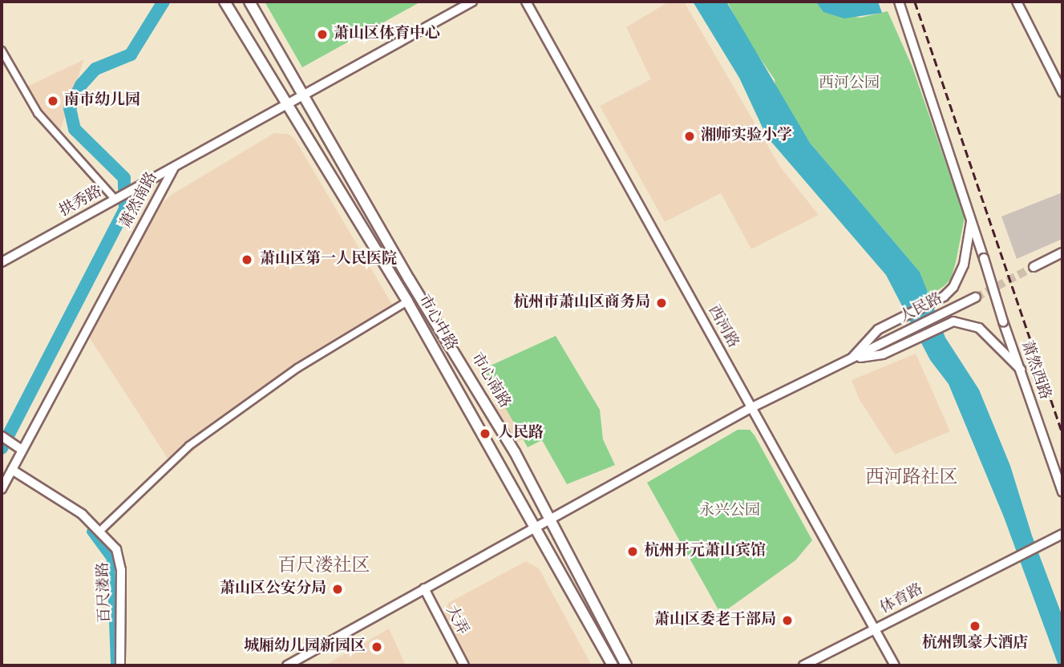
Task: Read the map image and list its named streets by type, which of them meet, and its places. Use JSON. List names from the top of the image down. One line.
{"streets":{"main road":["萧然南路","拱秀路","人民路","市心中路","西河路","萧然西路","市心南路","百尺溇路","体育路","大弄"]},"crossings":[["萧然南路","拱秀路"],["萧然南路","市心中路"],["萧然南路","市心南路"],["萧然南路","百尺溇路"],["人民路","市心中路"],["人民路","西河路"],["人民路","市心南路"],["人民路","大弄"],["西河路","体育路"]],"districts":["西河路社区","百尺溇社区"],"parks":["西河公园","永兴公园"],"places":["萧山区体育中心","南市幼儿园","湘师实验小学","萧山区第一人民医院","杭州市萧山区商务局","人民路","杭州开元萧山宾馆","萧山区公安分局","萧山区委老干部局","杭州凯豪大酒店","城厢幼儿园新园区"]}
